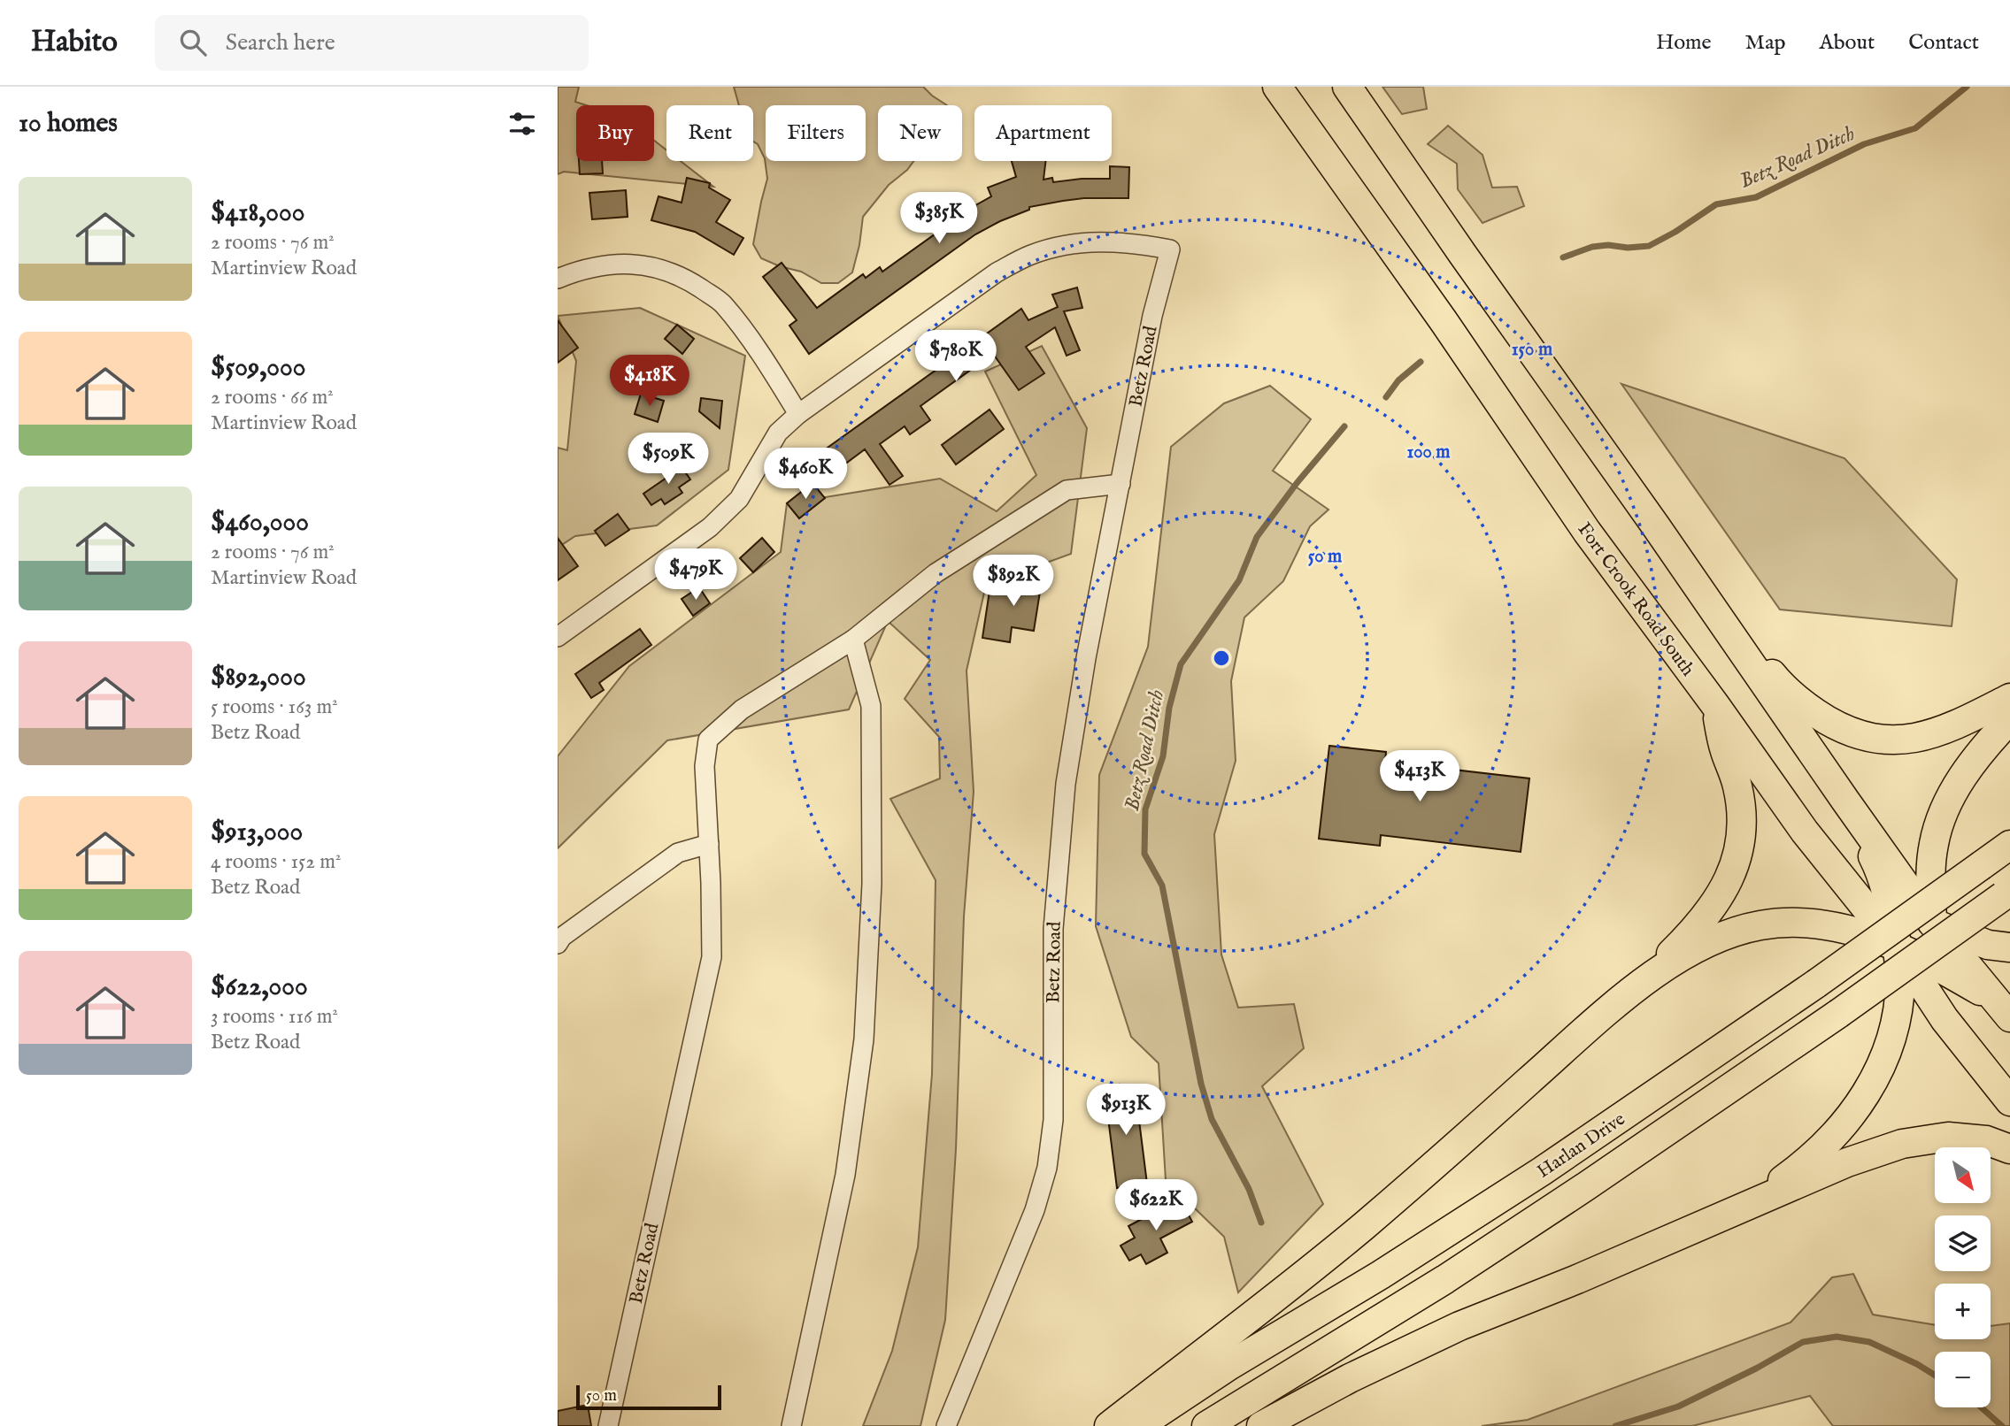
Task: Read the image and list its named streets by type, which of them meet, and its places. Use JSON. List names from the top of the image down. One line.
{"streets":{"main road":["Fort Crook Road South","Harlan Drive"],"street":["Betz Road"]},"water":["Betz Road Ditch"],"scale_bar":"50 m","north":"bottom right","page":{"header":"Habito","search":"Search here","nav":["Home","Map","About","Contact"],"heading":"10 homes","chip":["Buy","Rent","Filters","New","Apartment"],"list":[{"name":"$418,000","note":"2 rooms · 76 m² · Martinview Road"},{"name":"$509,000","note":"2 rooms · 66 m² · Martinview Road"},{"name":"$460,000","note":"2 rooms · 76 m² · Martinview Road"},{"name":"$892,000","note":"5 rooms · 163 m² · Betz Road"},{"name":"$913,000","note":"4 rooms · 152 m² · Betz Road"},{"name":"$622,000","note":"3 rooms · 116 m² · Betz Road"}],"price":["$385K","$780K","$418K","$509K","$460K","$479K","$892K","$413K","$913K","$622K"],"map_buttons":["+","−"],"scale":"50 m"},"rings":["150 m","100 m","50 m"]}
